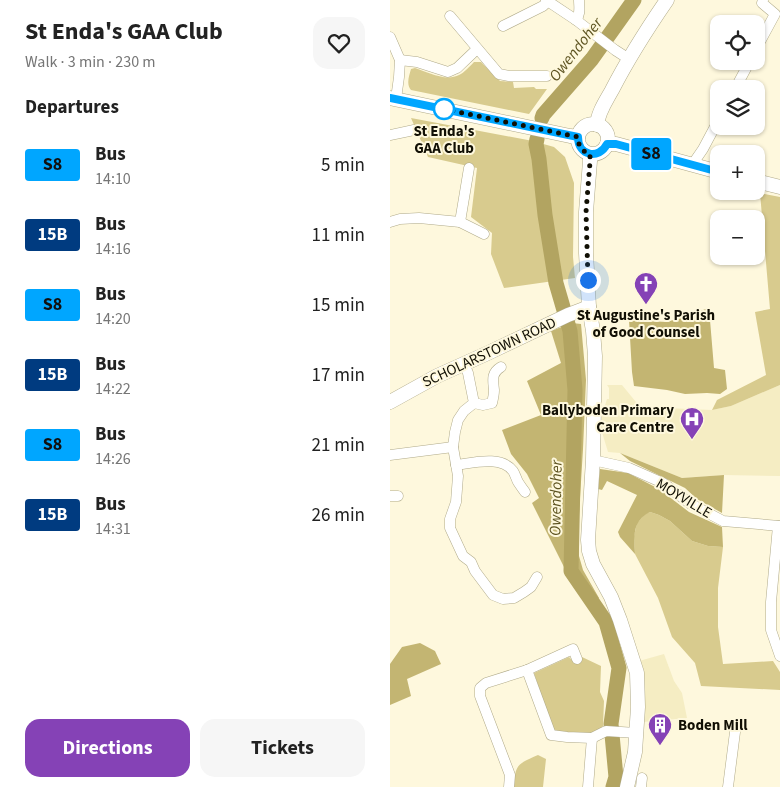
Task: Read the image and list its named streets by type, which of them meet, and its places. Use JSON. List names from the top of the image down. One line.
{"streets":{"main road":["SCHOLARSTOWN ROAD"],"street":["MOYVILLE"]},"water":["Owendoher"],"places":{"other":["St Enda's GAA Club"],"church":["St Augustine's Parish of Good Counsel"],"hospital":["Ballyboden Primary Care Centre"],"building":["Boden Mill"]},"lines":["bus line S8"],"page":{"heading":[["St Enda's GAA Club","Walk · 3 min · 230 m"],"Departures"],"on_map":"S8","map_buttons":["+","−"],"list":[{"mark":"S8","name":"Bus","note":"14:10","value":"5 min"},{"mark":"15B","name":"Bus","note":"14:16","value":"11 min"},{"mark":"S8","name":"Bus","note":"14:20","value":"15 min"},{"mark":"15B","name":"Bus","note":"14:22","value":"17 min"},{"mark":"S8","name":"Bus","note":"14:26","value":"21 min"},{"mark":"15B","name":"Bus","note":"14:31","value":"26 min"}],"buttons":["Directions","Tickets"]}}
